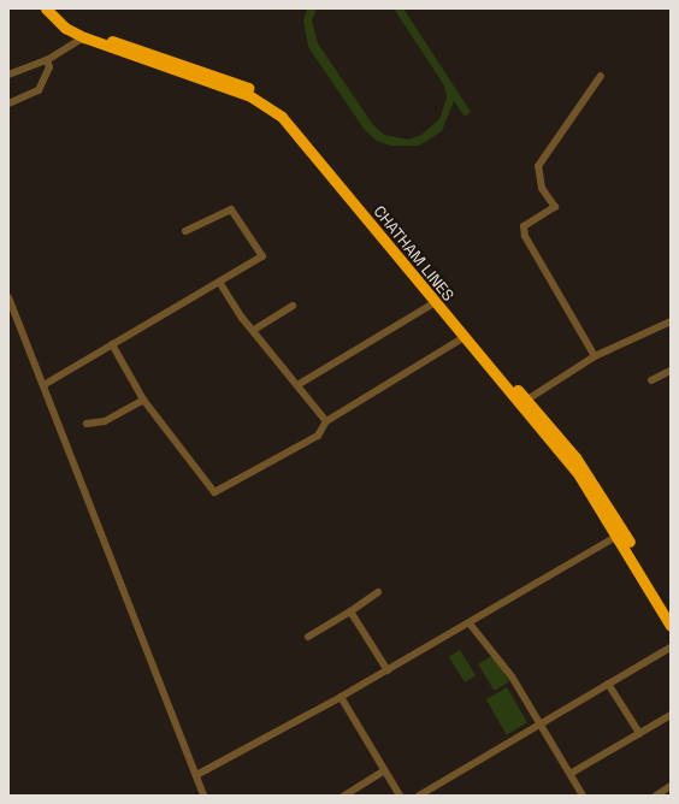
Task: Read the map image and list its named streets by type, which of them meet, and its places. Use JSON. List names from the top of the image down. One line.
{"streets":{"highway":["CHATHAM LINES"]}}
